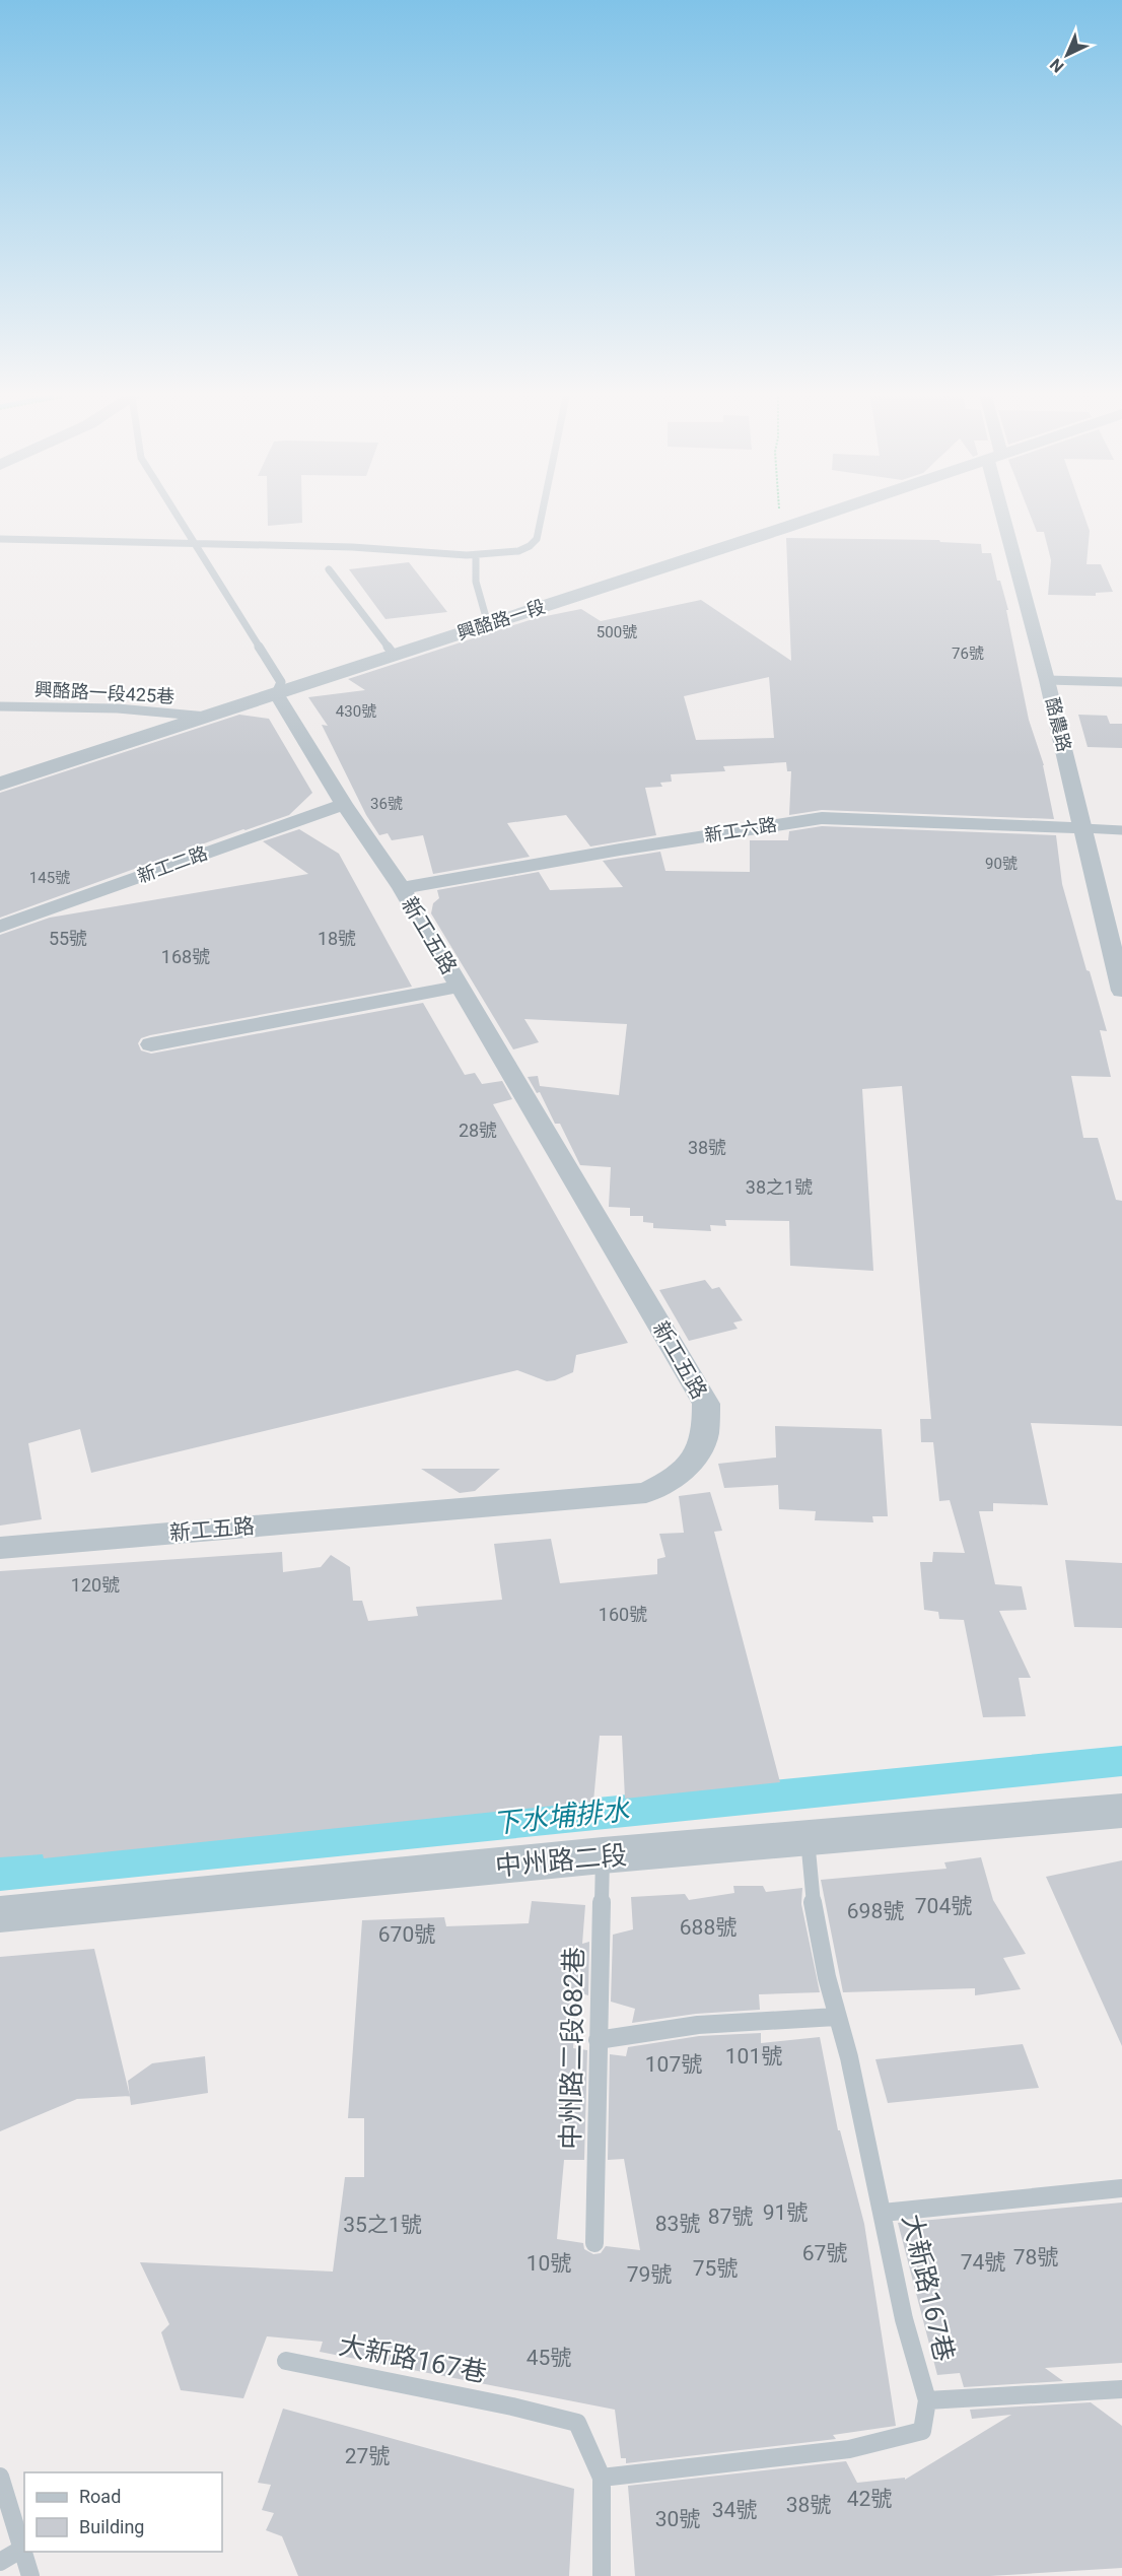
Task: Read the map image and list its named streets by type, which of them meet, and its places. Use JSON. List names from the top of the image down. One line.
{"streets":{"street":["興酪路一段","酪農路","新工六路","新工二路","新工五路","中州路二段"],"lane":["興酪路一段425巷","中州路二段682巷","大新路167巷"]},"crossings":[["興酪路一段","興酪路一段425巷"],["興酪路一段","新工五路"],["酪農路","新工六路"],["新工六路","新工五路"],["新工二路","新工五路"],["中州路二段","中州路二段682巷"],["中州路二段","大新路167巷"]],"water":["下水埔排水"],"house_numbers":["500號","76號","430號","36號","90號","145號","55號","18號","168號","28號","38號","38之1號","120號","160號","704號","698號","688號","670號","101號","107號","91號","87號","83號","35之1號","67號","78號","74號","10號","75號","79號","45號","27號","42號","38號","34號","30號"],"legend":["Road","Building"],"north":"bottom left"}
